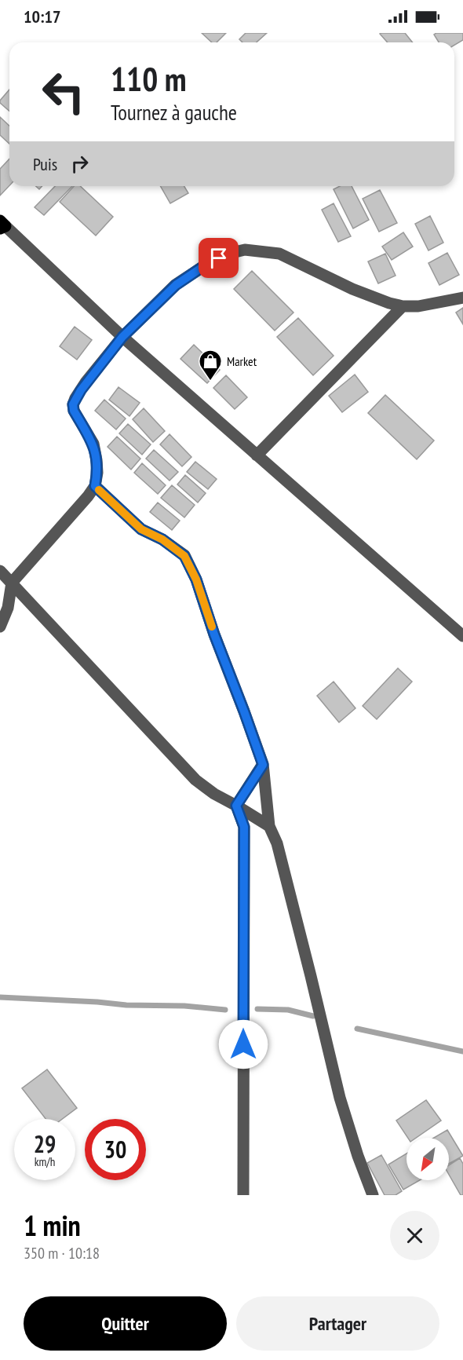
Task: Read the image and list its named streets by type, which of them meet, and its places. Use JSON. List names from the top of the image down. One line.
{"places":{"shop":["Market"]},"north":"bottom left","page":{"status":"10:17","turn":["110 m","Tournez à gauche"],"then":"Puis","speed":"29 km/h","limit":"30","heading":["1 min","350 m · 10:18"],"buttons":["Quitter","Partager"]}}
